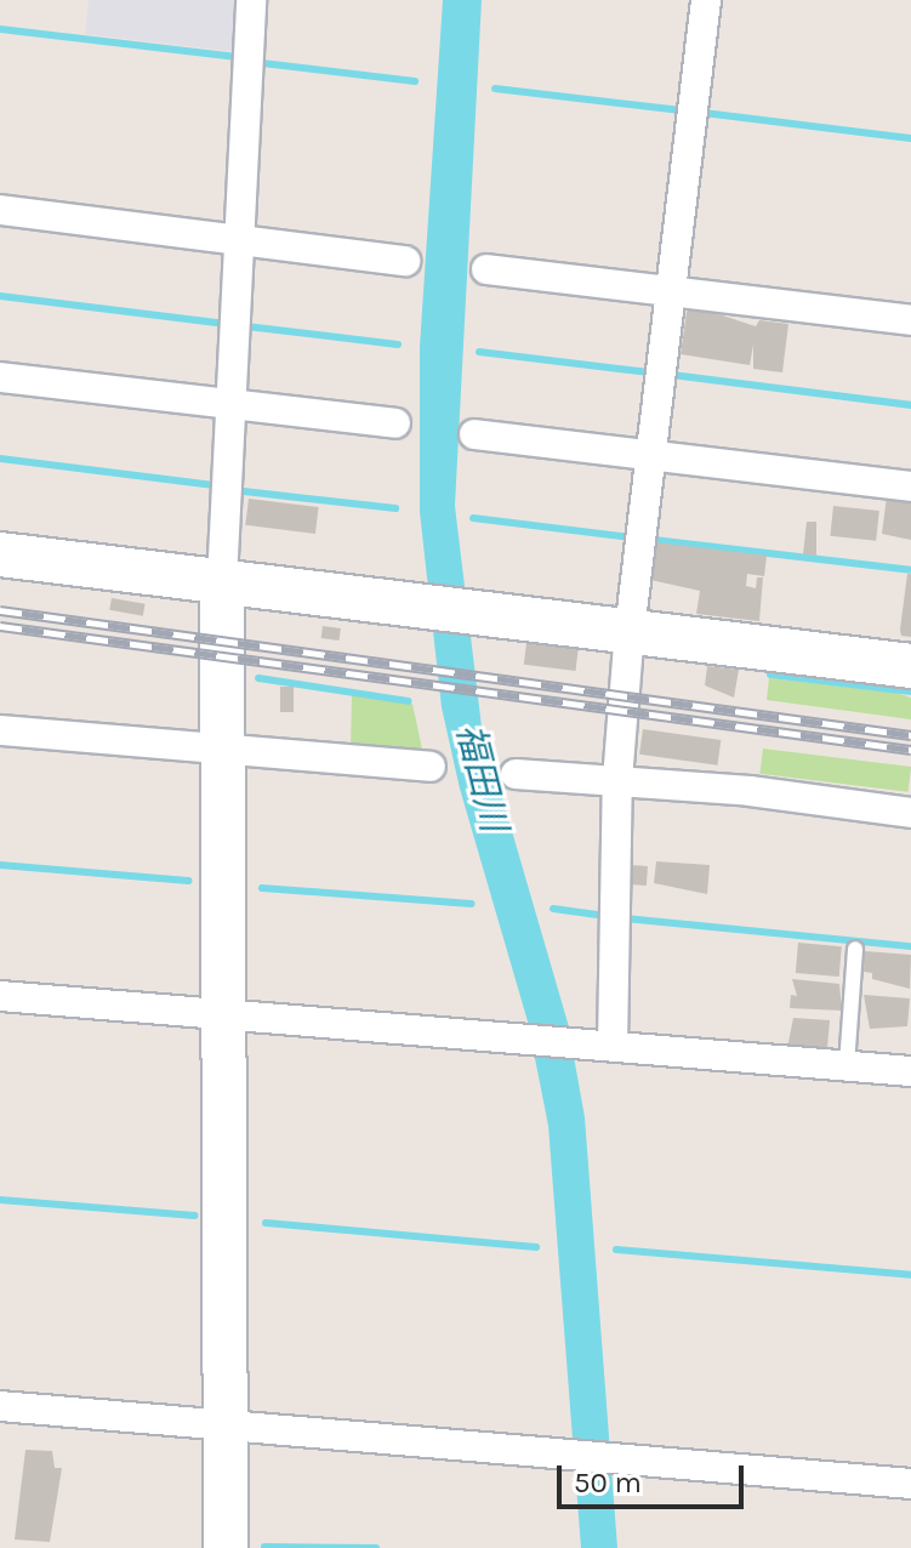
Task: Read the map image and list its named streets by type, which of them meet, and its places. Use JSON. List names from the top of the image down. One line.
{"water":["福田川"],"scale_bar":"50 m"}
